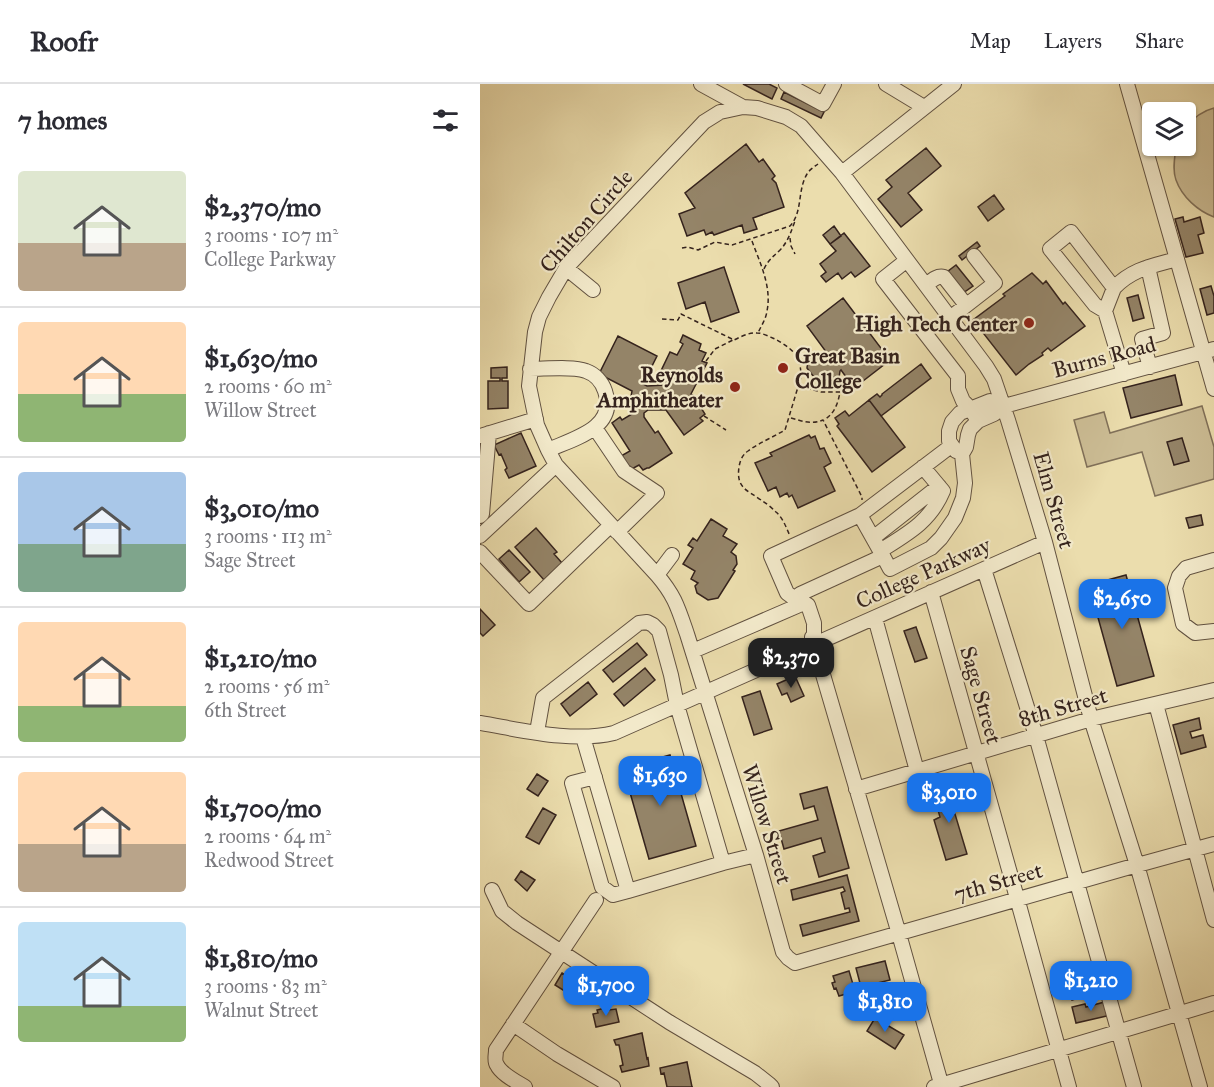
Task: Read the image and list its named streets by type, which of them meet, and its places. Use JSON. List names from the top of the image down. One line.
{"streets":{"street":["Chilton Circle","Burns Road","Elm Street","College Parkway","Sage Street","8th Street","Willow Street","7th Street"]},"crossings":[["Chilton Circle","Elm Street"],["Chilton Circle","College Parkway"],["Chilton Circle","Willow Street"],["Burns Road","Elm Street"],["Elm Street","College Parkway"],["Elm Street","8th Street"],["Elm Street","7th Street"],["College Parkway","Sage Street"],["College Parkway","Willow Street"],["Sage Street","8th Street"],["Sage Street","7th Street"],["Willow Street","7th Street"]],"places":["High Tech Center","Great Basin College","Reynolds Amphitheater"],"page":{"header":"Roofr","nav":["Map","Layers","Share"],"heading":"7 homes","list":[{"name":"$2,370/mo","note":"3 rooms · 107 m² · College Parkway"},{"name":"$1,630/mo","note":"2 rooms · 60 m² · Willow Street"},{"name":"$3,010/mo","note":"3 rooms · 113 m² · Sage Street"},{"name":"$1,210/mo","note":"2 rooms · 56 m² · 6th Street"},{"name":"$1,700/mo","note":"2 rooms · 64 m² · Redwood Street"},{"name":"$1,810/mo","note":"3 rooms · 83 m² · Walnut Street"}],"price":["$2,650","$2,370","$1,630","$3,010","$1,210","$1,700","$1,810"]}}
